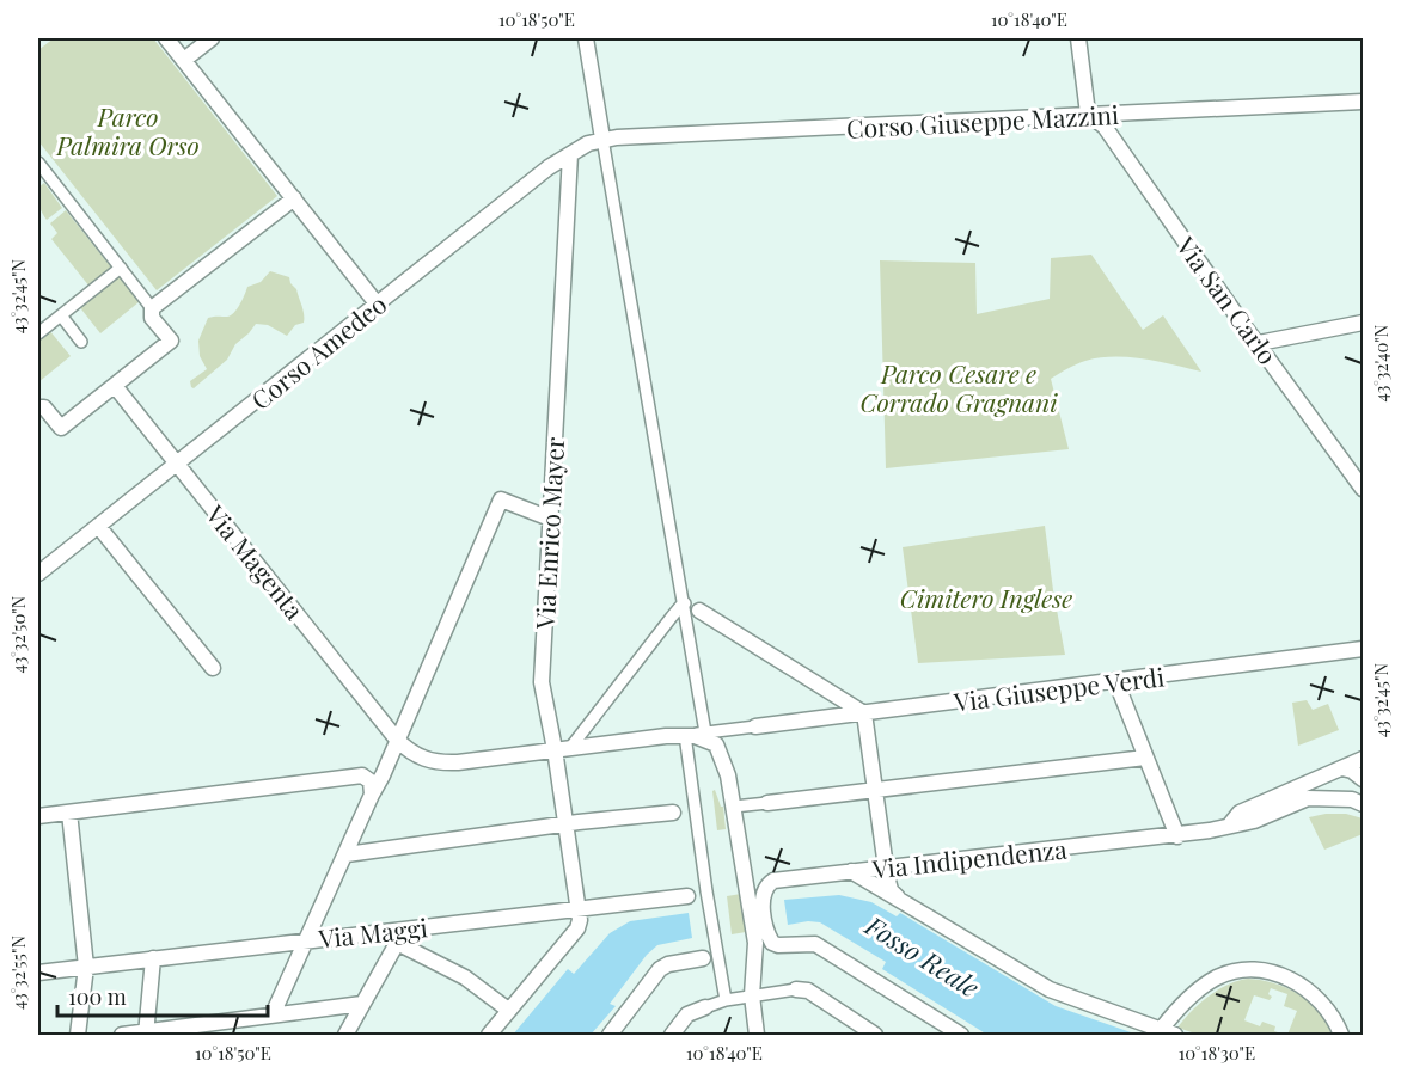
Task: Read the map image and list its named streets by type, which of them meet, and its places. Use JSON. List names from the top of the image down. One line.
{"streets":{"street":["Corso Giuseppe Mazzini","Via San Carlo","Corso Amedeo","Via Enrico Mayer","Via Magenta","Via Giuseppe Verdi","Via Indipendenza","Via Maggi"]},"crossings":[["Corso Giuseppe Mazzini","Via San Carlo"],["Corso Giuseppe Mazzini","Corso Amedeo"],["Corso Amedeo","Via Enrico Mayer"],["Corso Amedeo","Via Magenta"],["Via Enrico Mayer","Via Magenta"],["Via Enrico Mayer","Via Maggi"]],"water":["Fosso Reale"],"parks":["Parco Palmira Orso","Parco Cesare e Corrado Gragnani","Cimitero Inglese"],"scale_bar":"100 m","coordinates":["10°18'50\"E","10°18'40\"E","43°32'45\"N","43°32'40\"N","43°32'50\"N","43°32'55\"N","10°18'30\"E"]}
